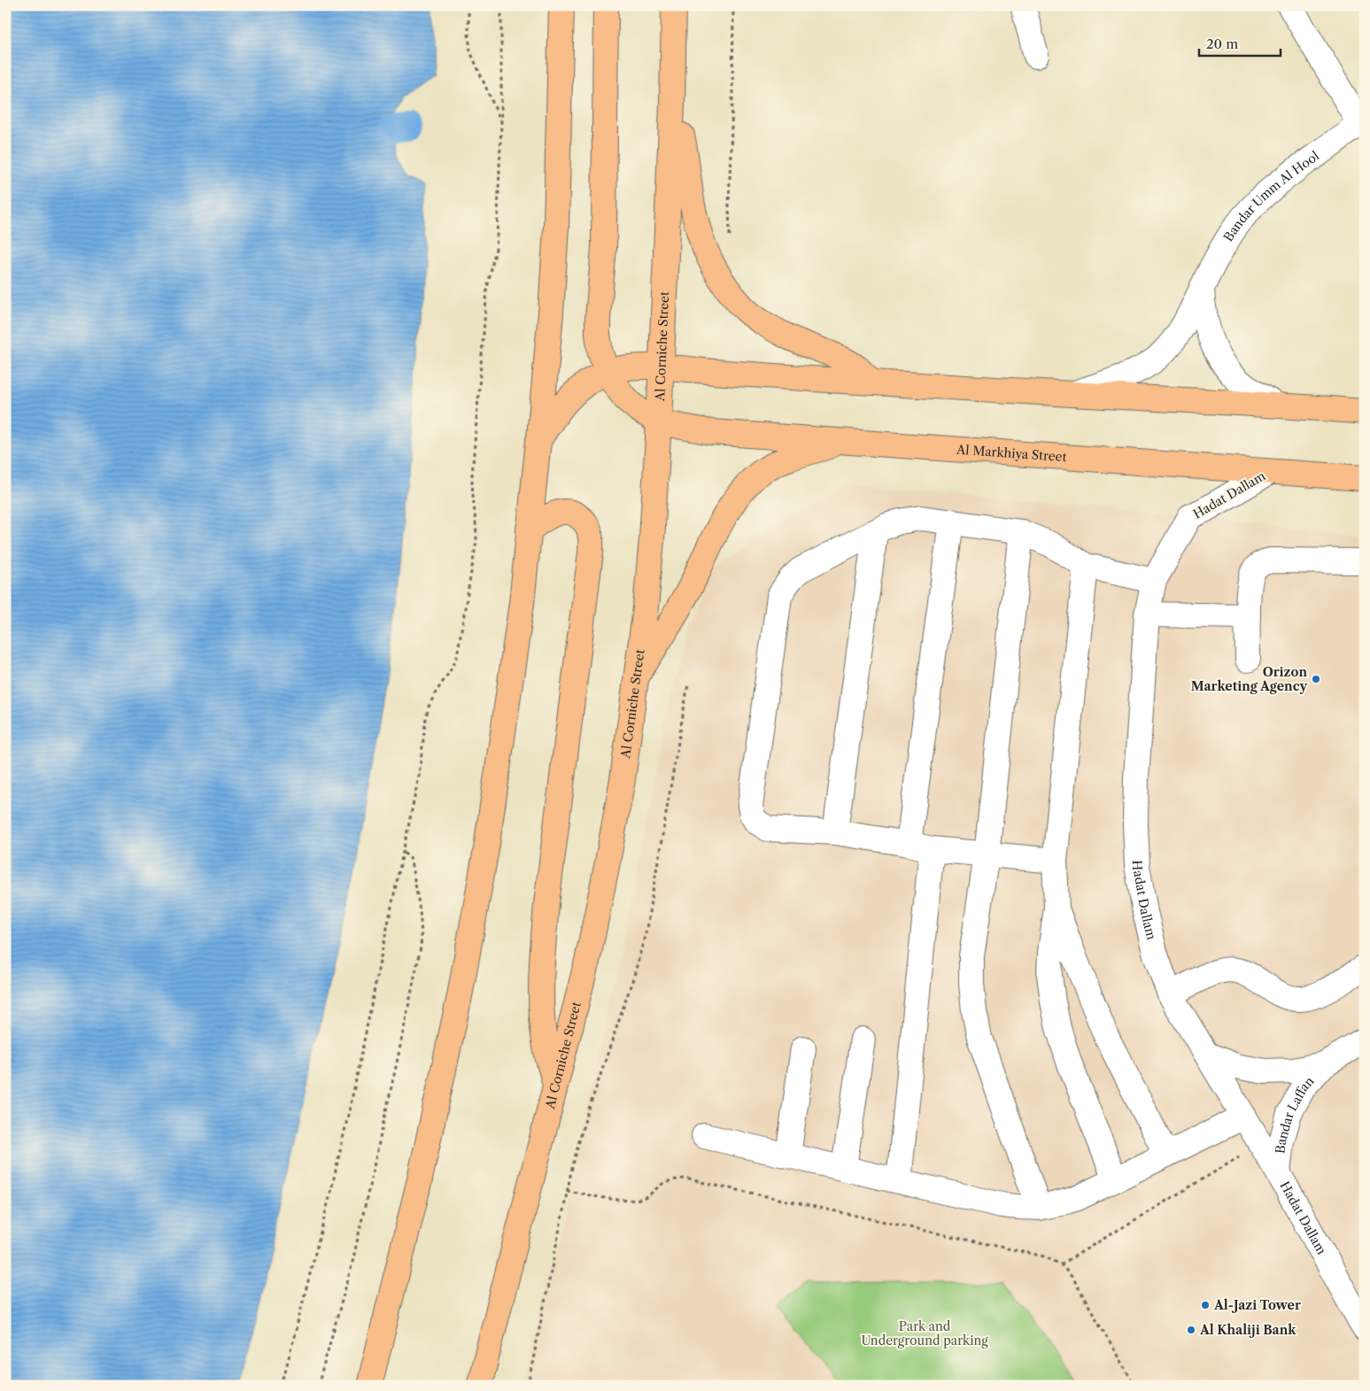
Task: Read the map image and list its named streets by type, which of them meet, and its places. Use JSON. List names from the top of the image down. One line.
{"streets":{"main road":["Al Corniche Street","Al Markhiya Street"],"street":["Bandar Umm Al Hool","Hadat Dallam","Bandar Laffan"]},"crossings":[["Al Corniche Street","Al Markhiya Street"],["Al Markhiya Street","Hadat Dallam"],["Hadat Dallam","Bandar Laffan"]],"parks":["Park and Underground parking"],"places":["Orizon Marketing Agency","Al-Jazi Tower","Al Khaliji Bank"],"scale_bar":"20 m"}
